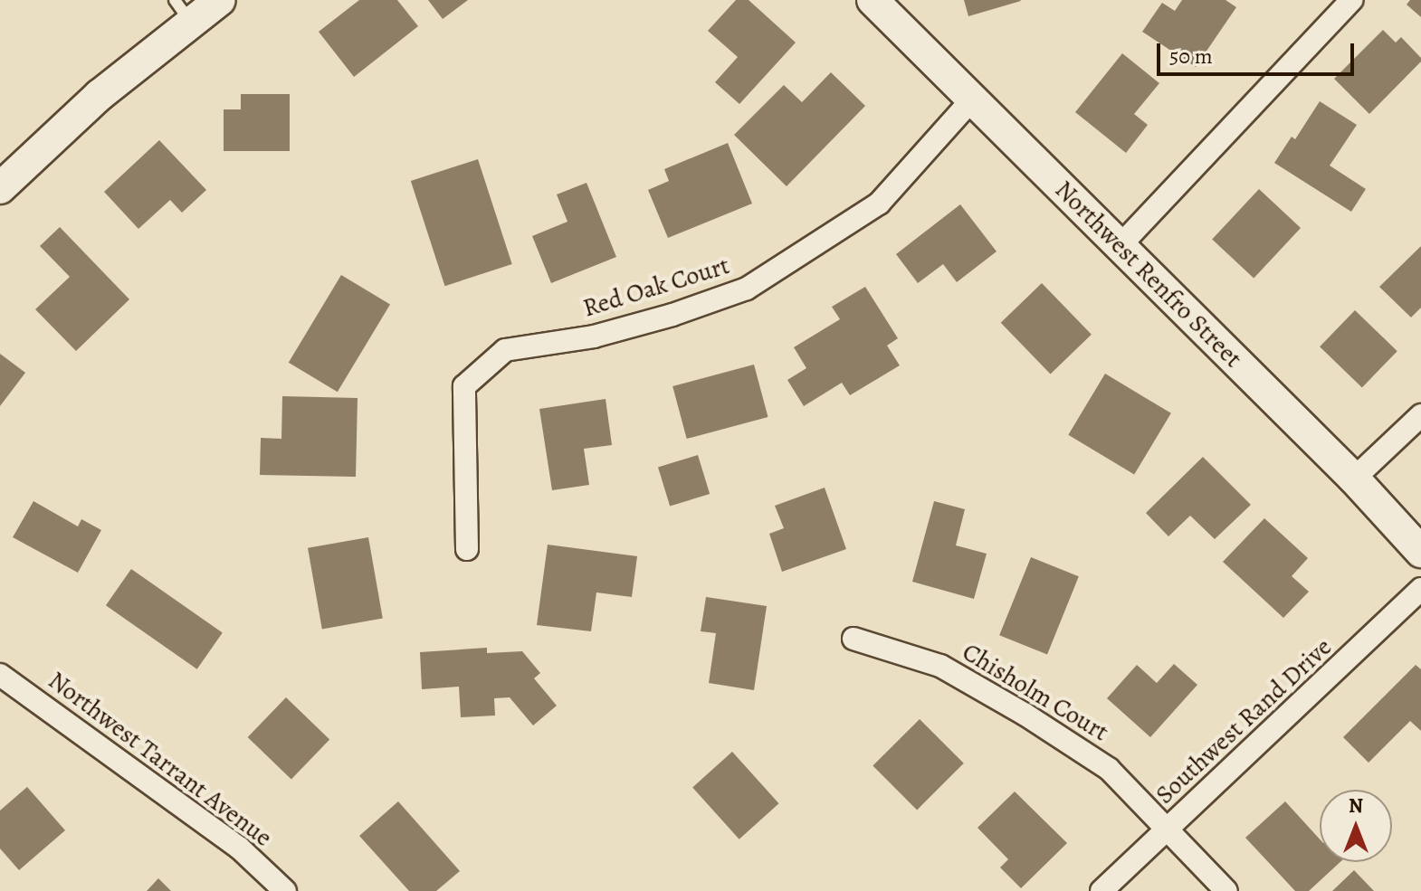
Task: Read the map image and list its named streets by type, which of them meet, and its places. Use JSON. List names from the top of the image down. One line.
{"streets":{"main road":["Northwest Renfro Street"],"street":["Red Oak Court","Chisholm Court","Southwest Rand Drive","Northwest Tarrant Avenue"]},"crossings":[["Northwest Renfro Street","Red Oak Court"],["Chisholm Court","Southwest Rand Drive"]],"scale_bar":"50 m","north":"top"}
